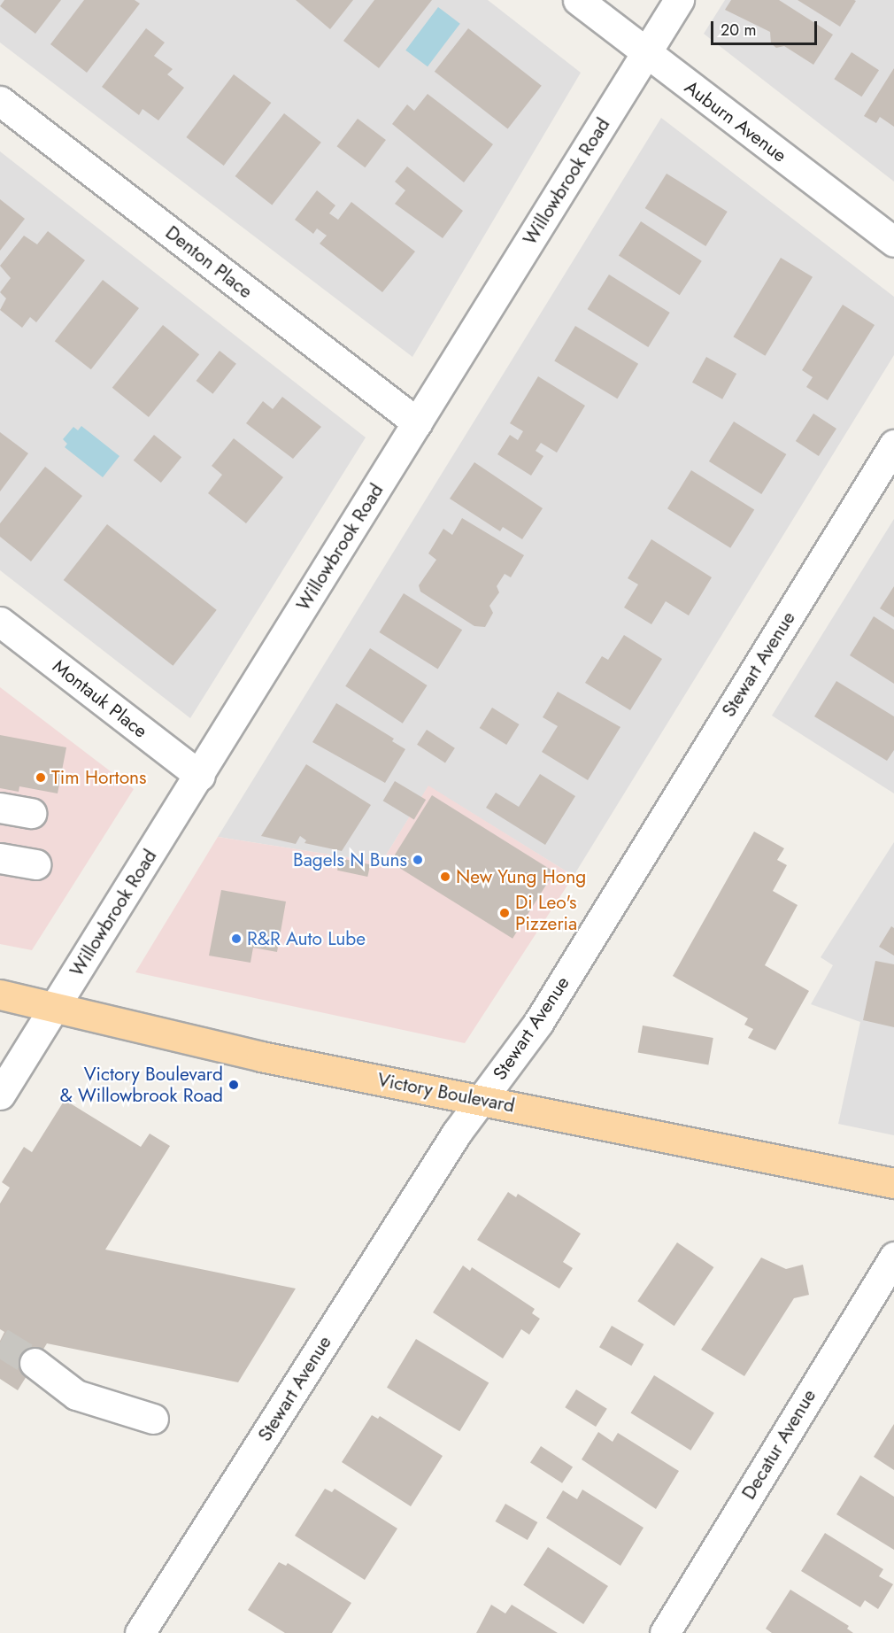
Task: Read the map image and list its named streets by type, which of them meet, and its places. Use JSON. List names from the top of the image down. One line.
{"streets":{"main road":["Victory Boulevard"],"street":["Auburn Avenue","Willowbrook Road","Denton Place","Stewart Avenue","Montauk Place","Decatur Avenue"]},"crossings":[["Auburn Avenue","Willowbrook Road"],["Willowbrook Road","Denton Place"],["Willowbrook Road","Montauk Place"],["Willowbrook Road","Victory Boulevard"],["Stewart Avenue","Victory Boulevard"]],"places":["Tim Hortons","Bagels N Buns","New Yung Hong","Di Leo's Pizzeria","R&R Auto Lube","Victory Boulevard & Willowbrook Road"],"scale_bar":"20 m"}
